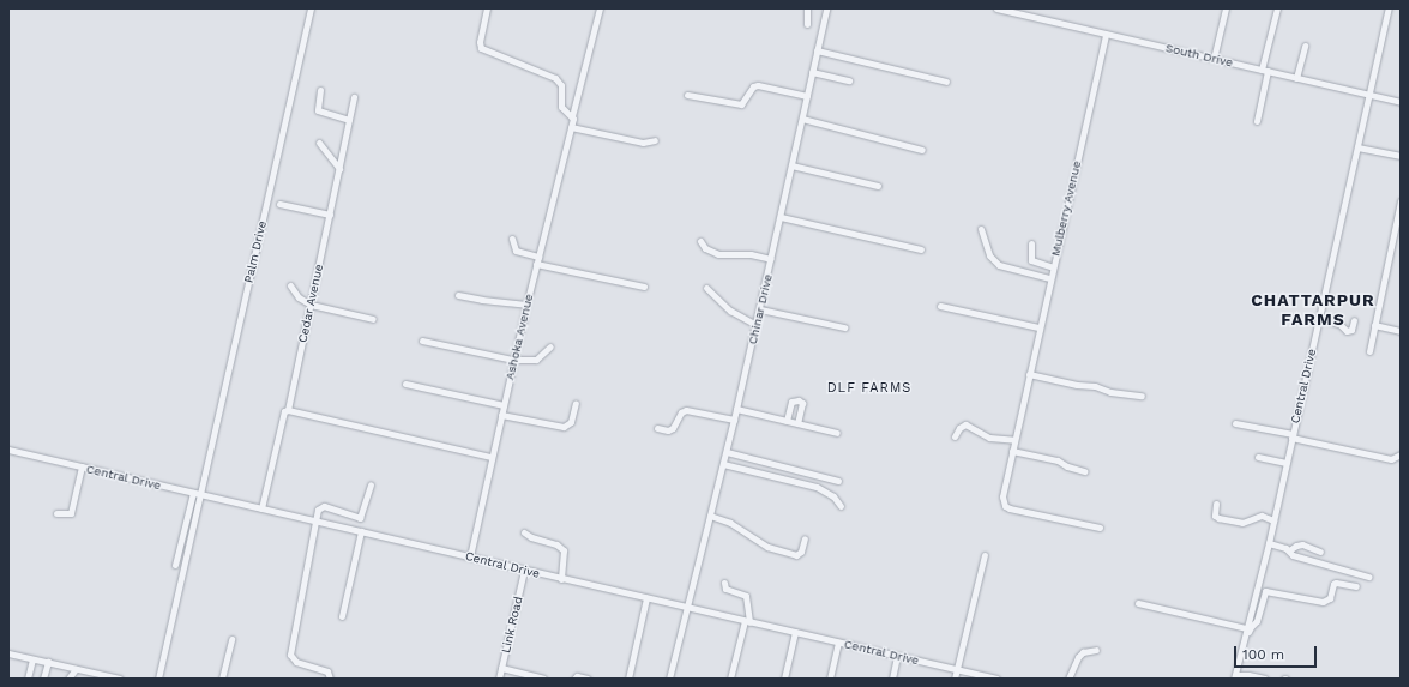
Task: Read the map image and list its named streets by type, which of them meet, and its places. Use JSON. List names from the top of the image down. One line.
{"streets":{"street":["South Drive","Mulberry Avenue","Palm Drive","Cedar Avenue","Chinar Drive","Ashoka Avenue","Central Drive","Link Road"]},"crossings":[["South Drive","Mulberry Avenue"],["South Drive","Central Drive"],["Palm Drive","Central Drive"],["Cedar Avenue","Central Drive"],["Chinar Drive","Central Drive"],["Ashoka Avenue","Central Drive"],["Central Drive","Link Road"]],"districts":["CHATTARPUR FARMS","DLF FARMS"],"scale_bar":"100 m"}
